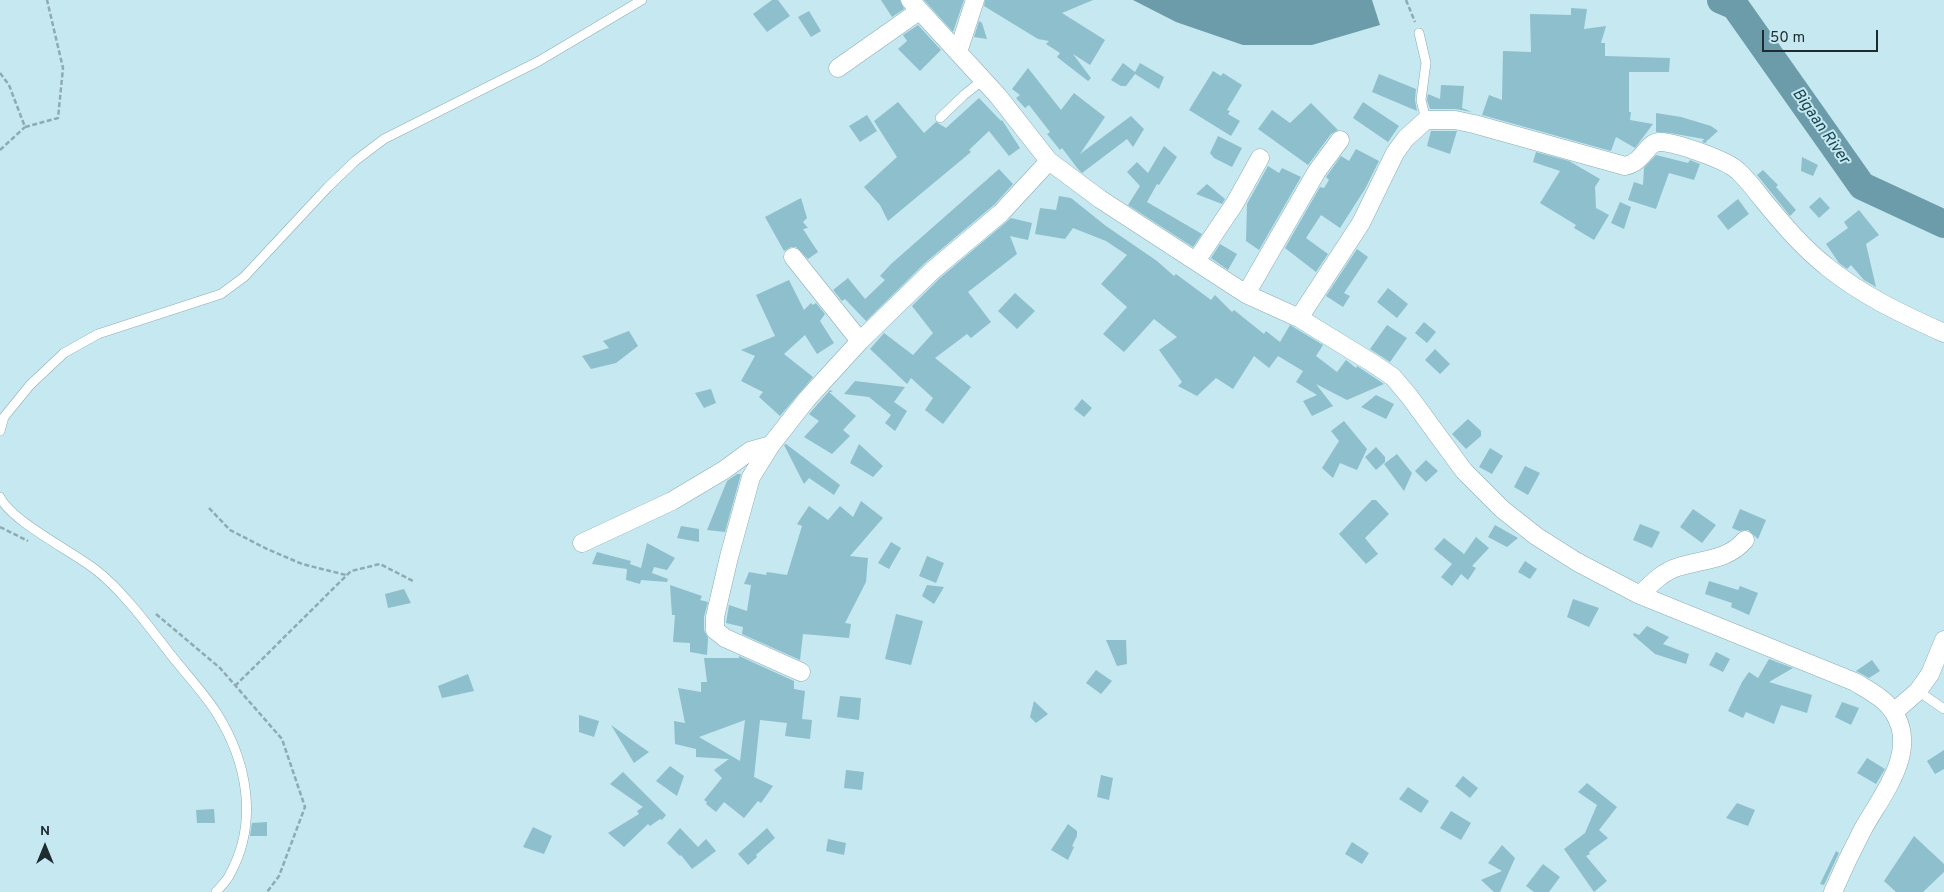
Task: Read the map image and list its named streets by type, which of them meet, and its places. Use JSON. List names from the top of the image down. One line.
{"water":["Bigaan River"],"scale_bar":"50 m","north":"top"}
